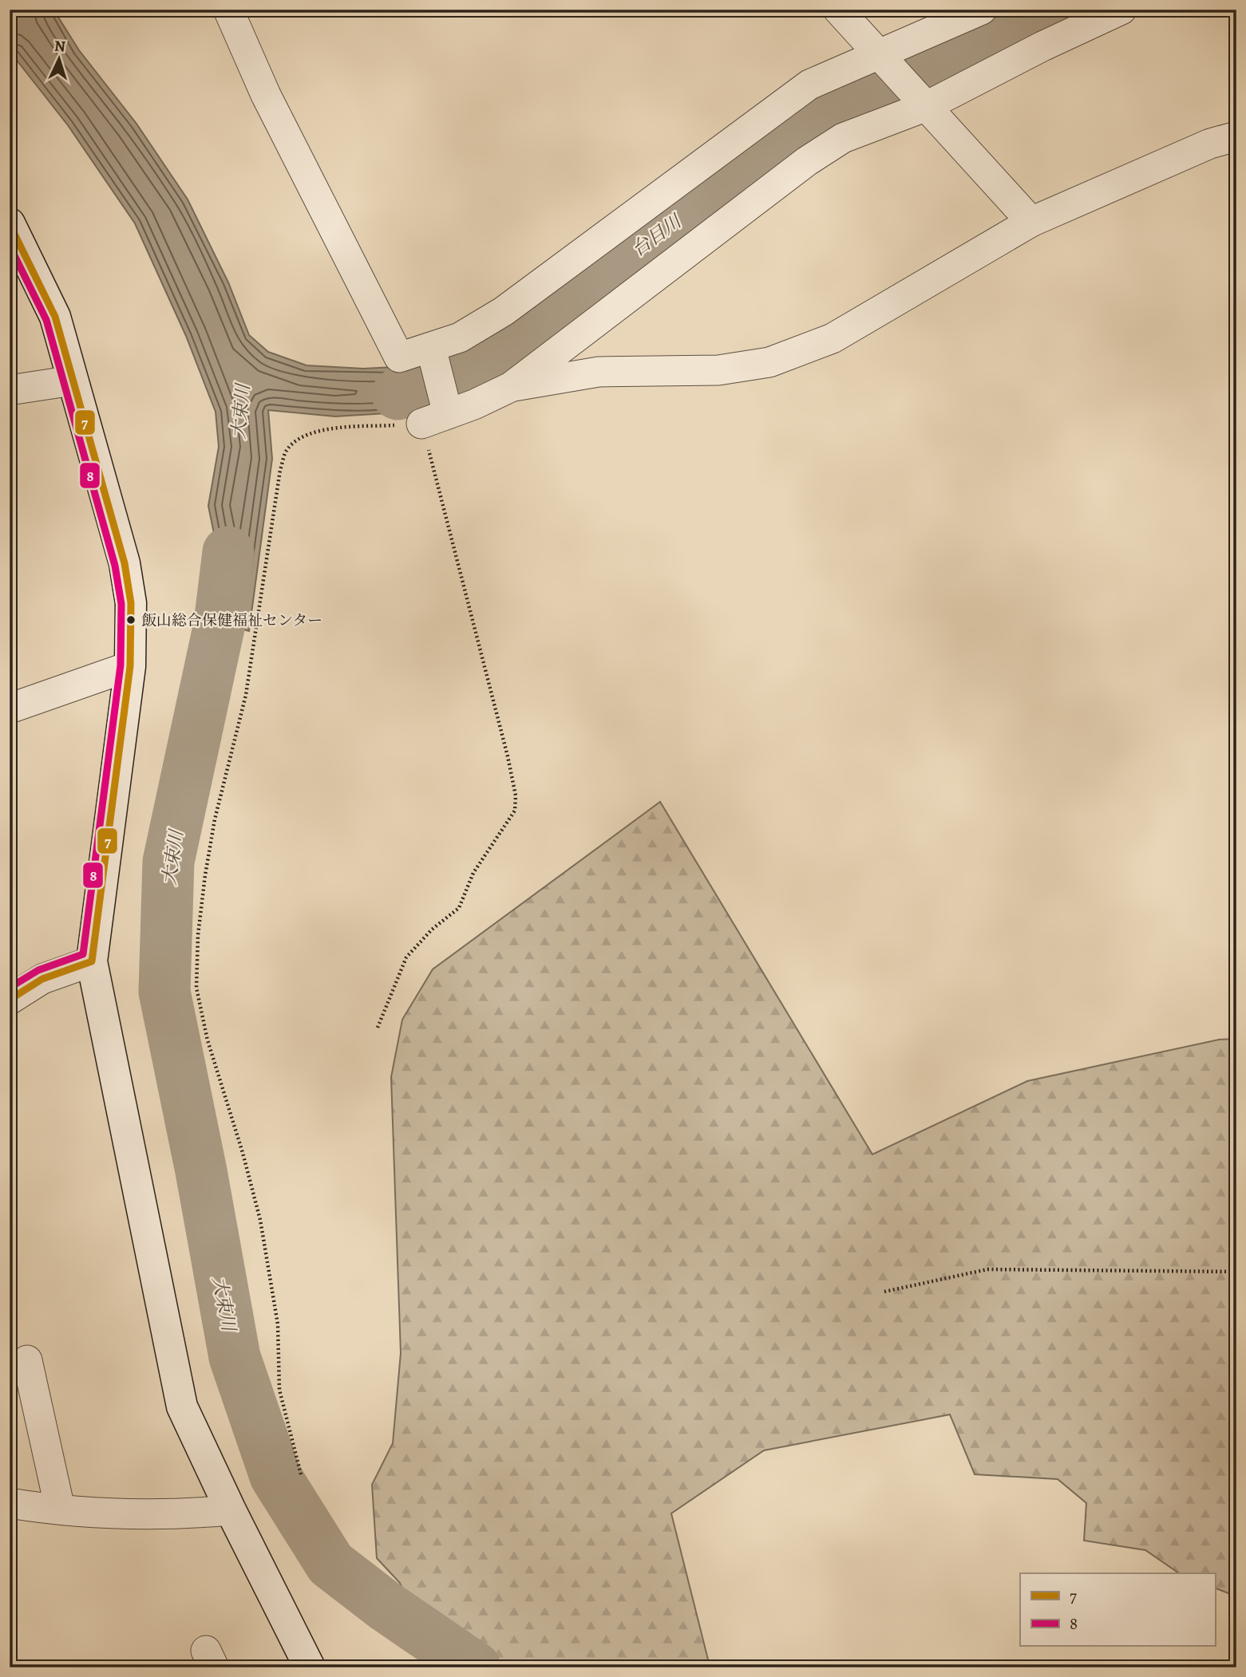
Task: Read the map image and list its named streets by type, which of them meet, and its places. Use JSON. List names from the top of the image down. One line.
{"water":["台目川","大束川"],"places":["飯山総合保健福祉センター"],"lines":["transit line 7","transit line 8"],"legend":["7","8"],"north":"top"}
